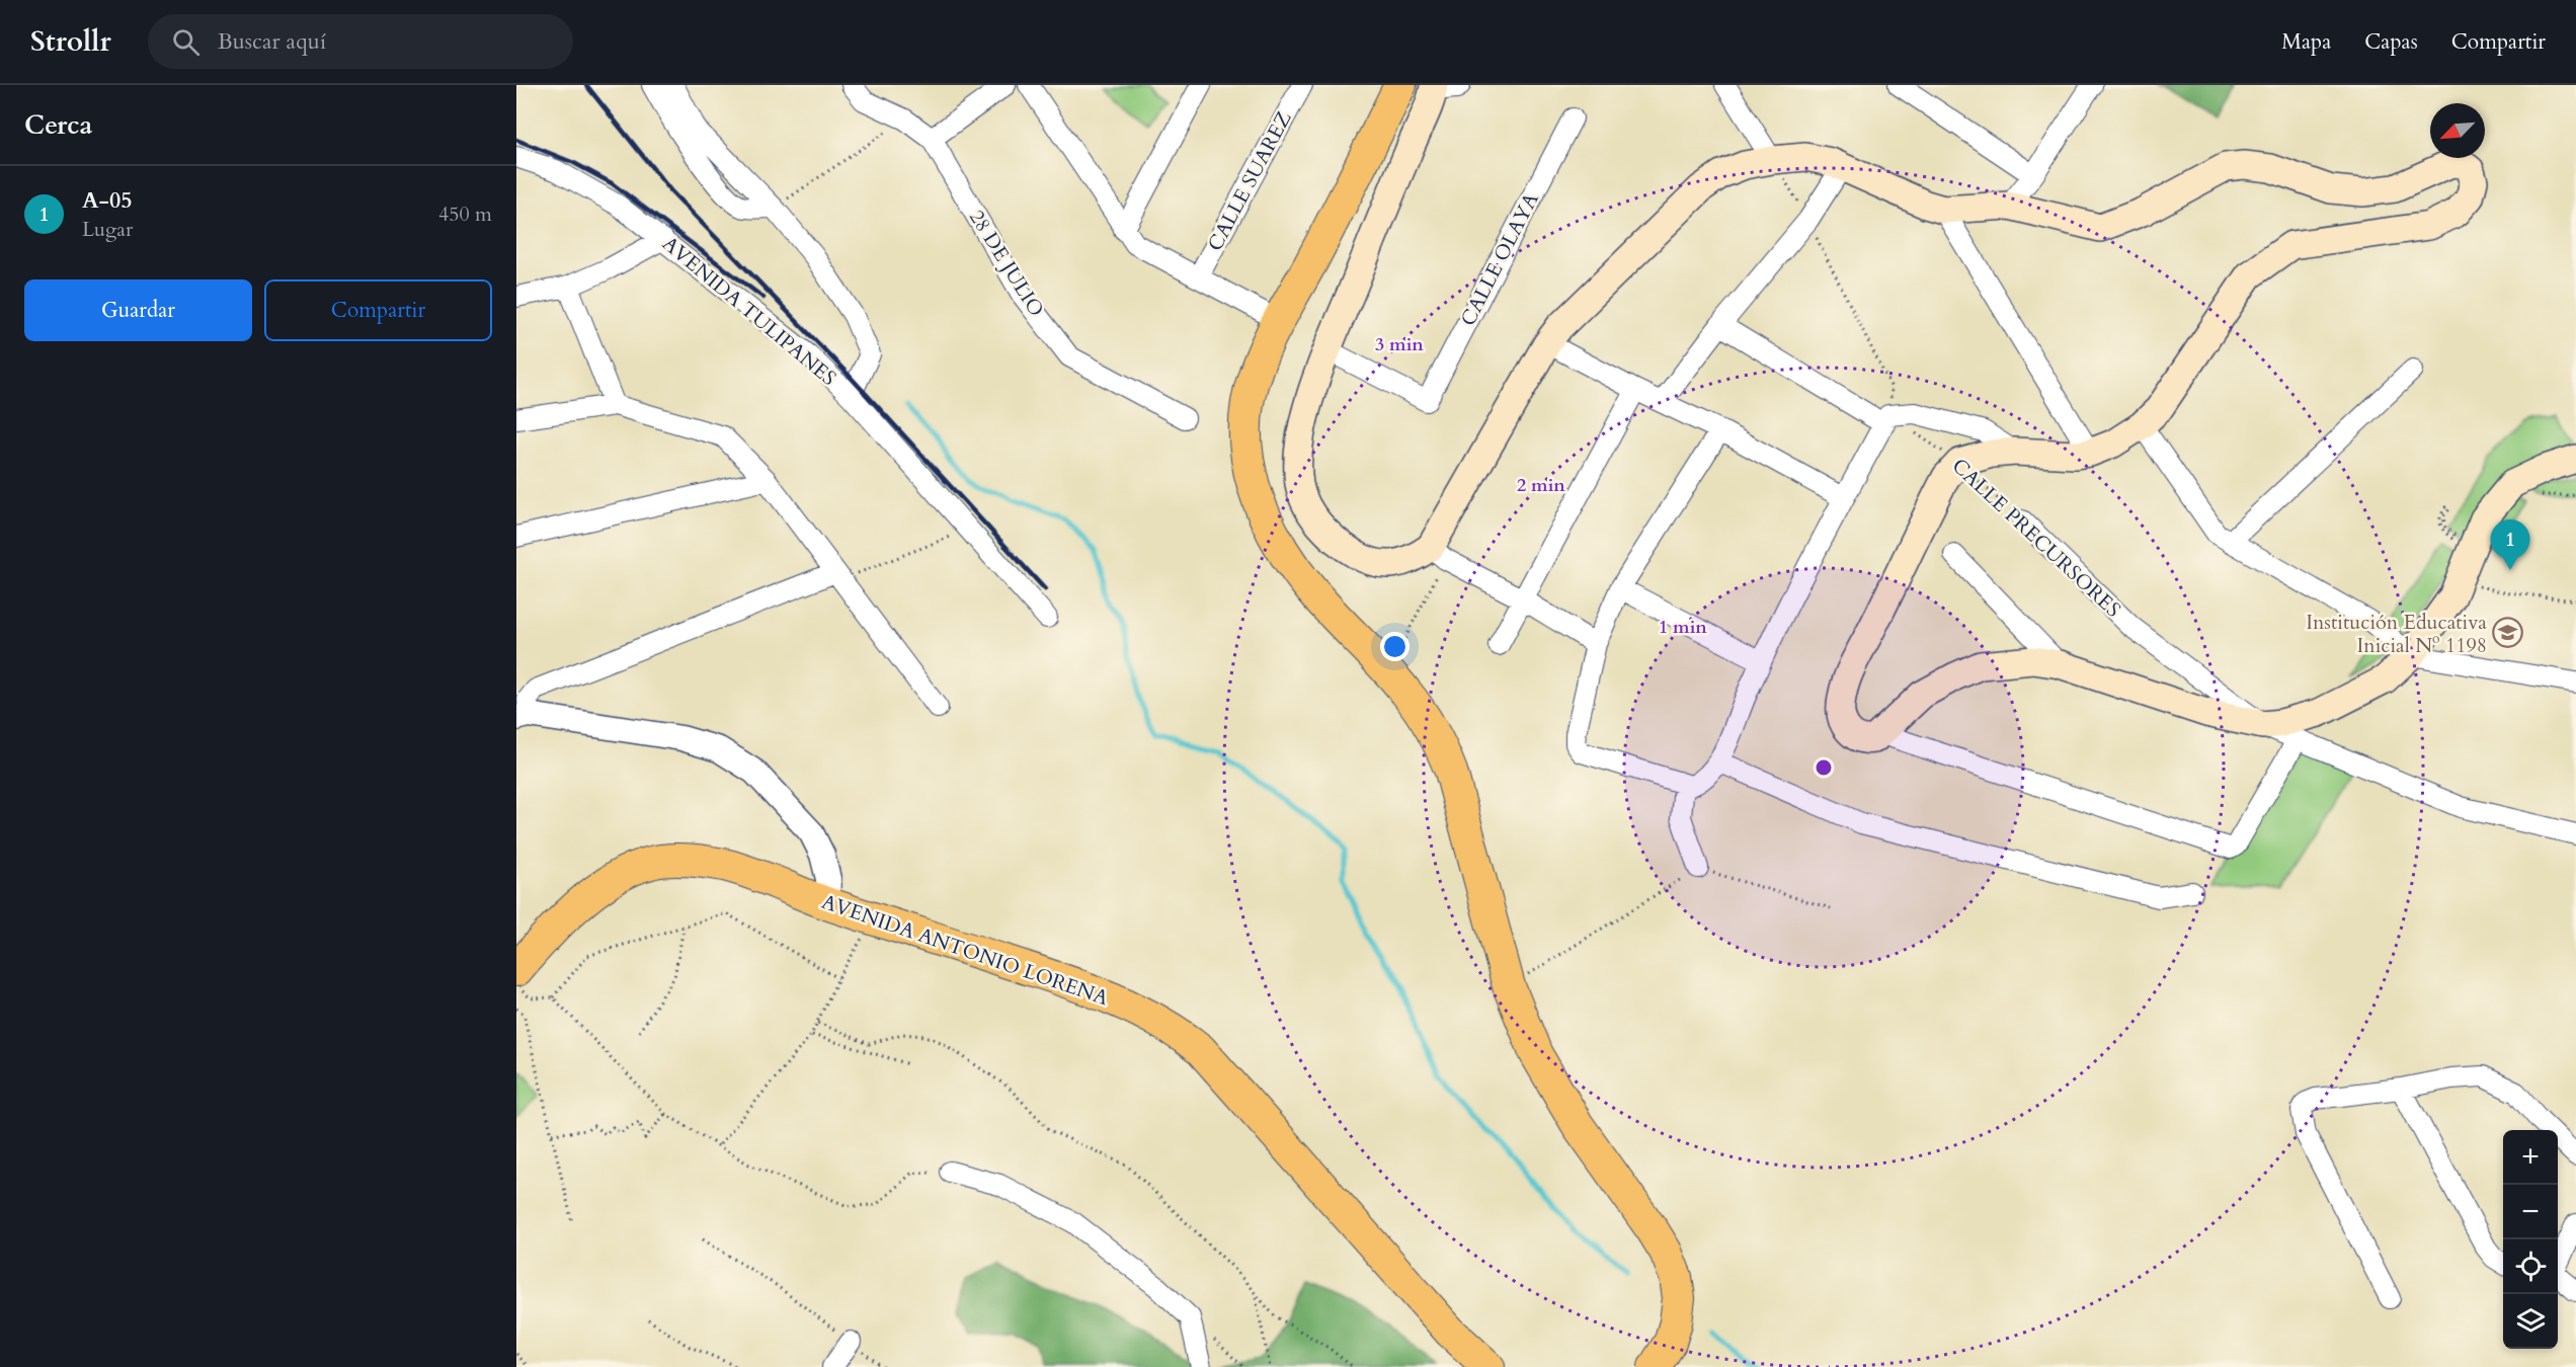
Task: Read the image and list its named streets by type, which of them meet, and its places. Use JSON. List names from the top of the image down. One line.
{"streets":{"highway":["AVENIDA ANTONIO LORENA"],"street":["CALLE SUAREZ","CALLE OLAYA","28 DE JULIO","AVENIDA TULIPANES","CALLE PRECURSORES"]},"places":{"school or university":["Institución Educativa Inicial Nº 1198"]},"north":"bottom left","page":{"header":"Strollr","search":"Buscar aquí","nav":["Mapa","Capas","Compartir"],"heading":"Cerca","list":[{"mark":"1","name":"A-05","note":"Lugar","value":"450 m"}],"buttons":["Guardar","Compartir"],"pins":"1","map_buttons":["+","−"]},"rings":["3 min","2 min","1 min"]}
